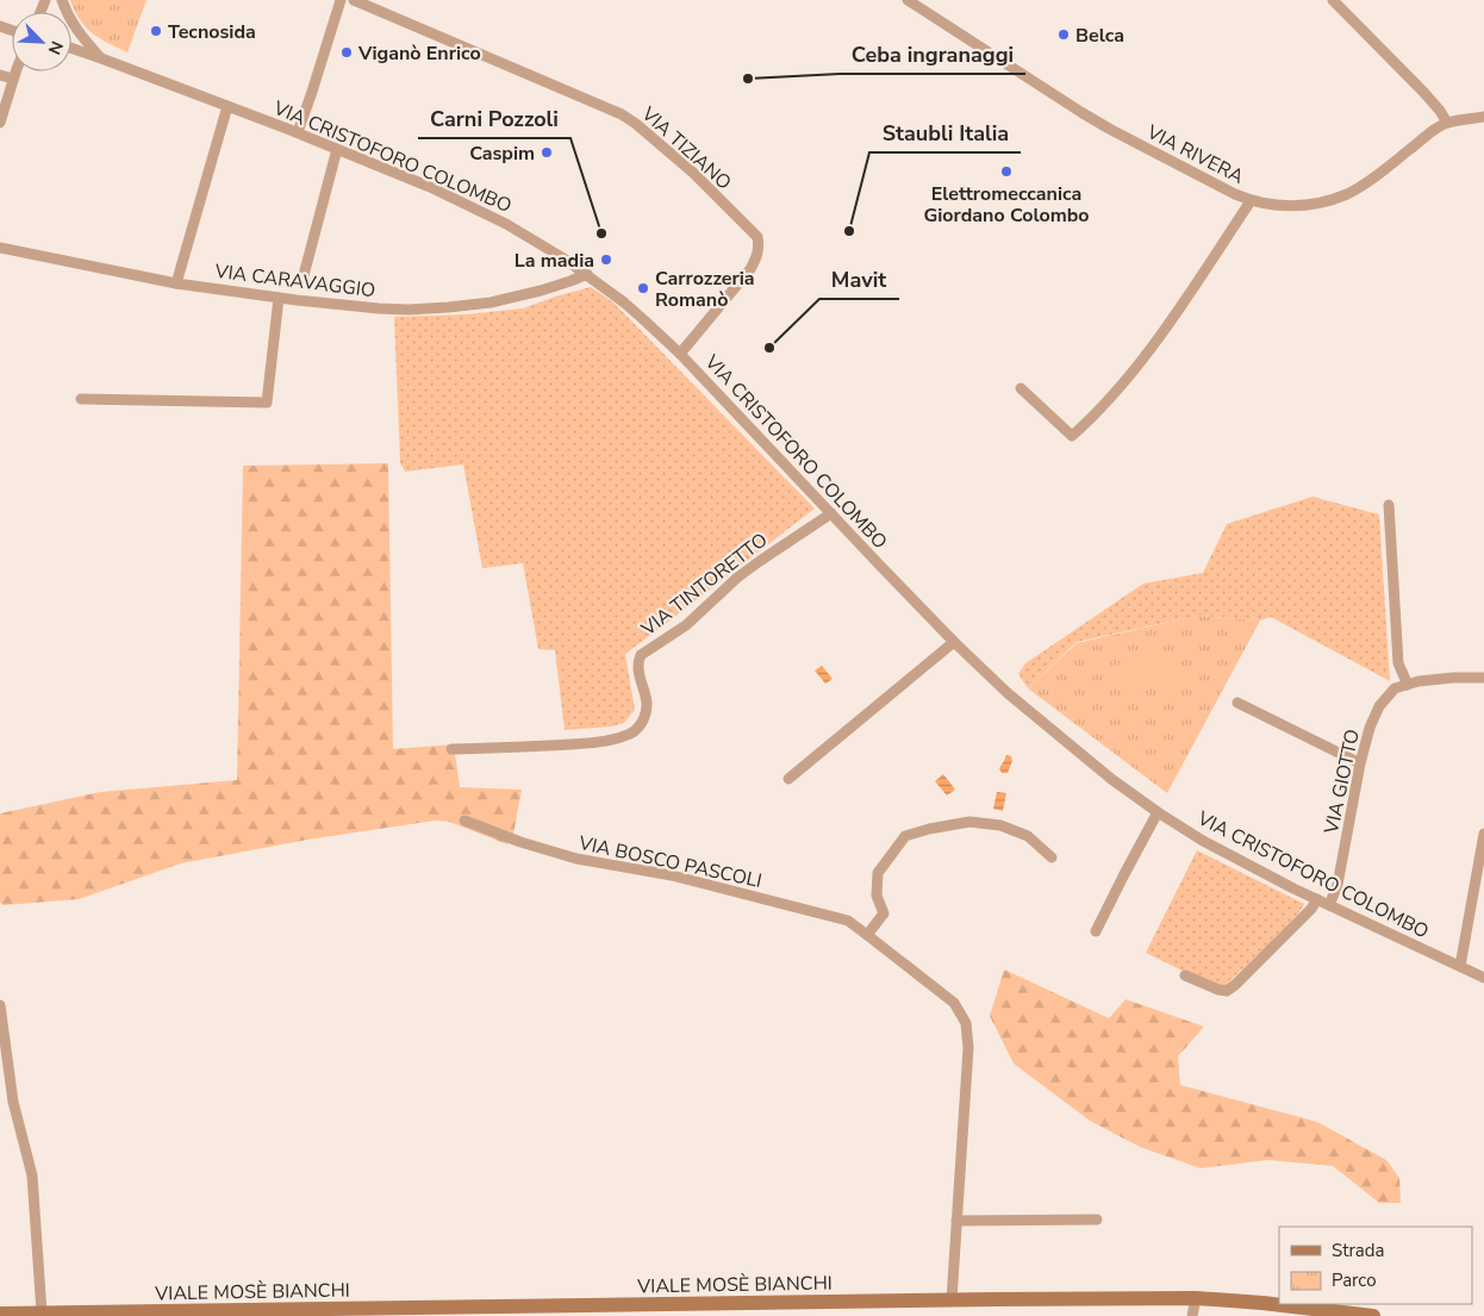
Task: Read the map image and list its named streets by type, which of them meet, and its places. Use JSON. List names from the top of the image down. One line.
{"streets":{"main road":["VIALE MOSÈ BIANCHI"],"street":["VIA TIZIANO","VIA RIVERA","VIA CRISTOFORO COLOMBO","VIA CARAVAGGIO","VIA TINTORETTO","VIA GIOTTO","VIA BOSCO PASCOLI"]},"crossings":[["VIA TIZIANO","VIA CRISTOFORO COLOMBO"],["VIA CRISTOFORO COLOMBO","VIA CARAVAGGIO"],["VIA CRISTOFORO COLOMBO","VIA TINTORETTO"],["VIA CRISTOFORO COLOMBO","VIA GIOTTO"],["VIA BOSCO PASCOLI","VIALE MOSÈ BIANCHI"]],"places":["Tecnosida","Belca","Viganò Enrico","Ceba ingranaggi","Caspim","Elettromeccanica Giordano Colombo","Staubli Italia","Carni Pozzoli","La madia","Carrozzeria Romanò","Mavit"],"legend":["Strada","Parco"],"north":"bottom right"}
